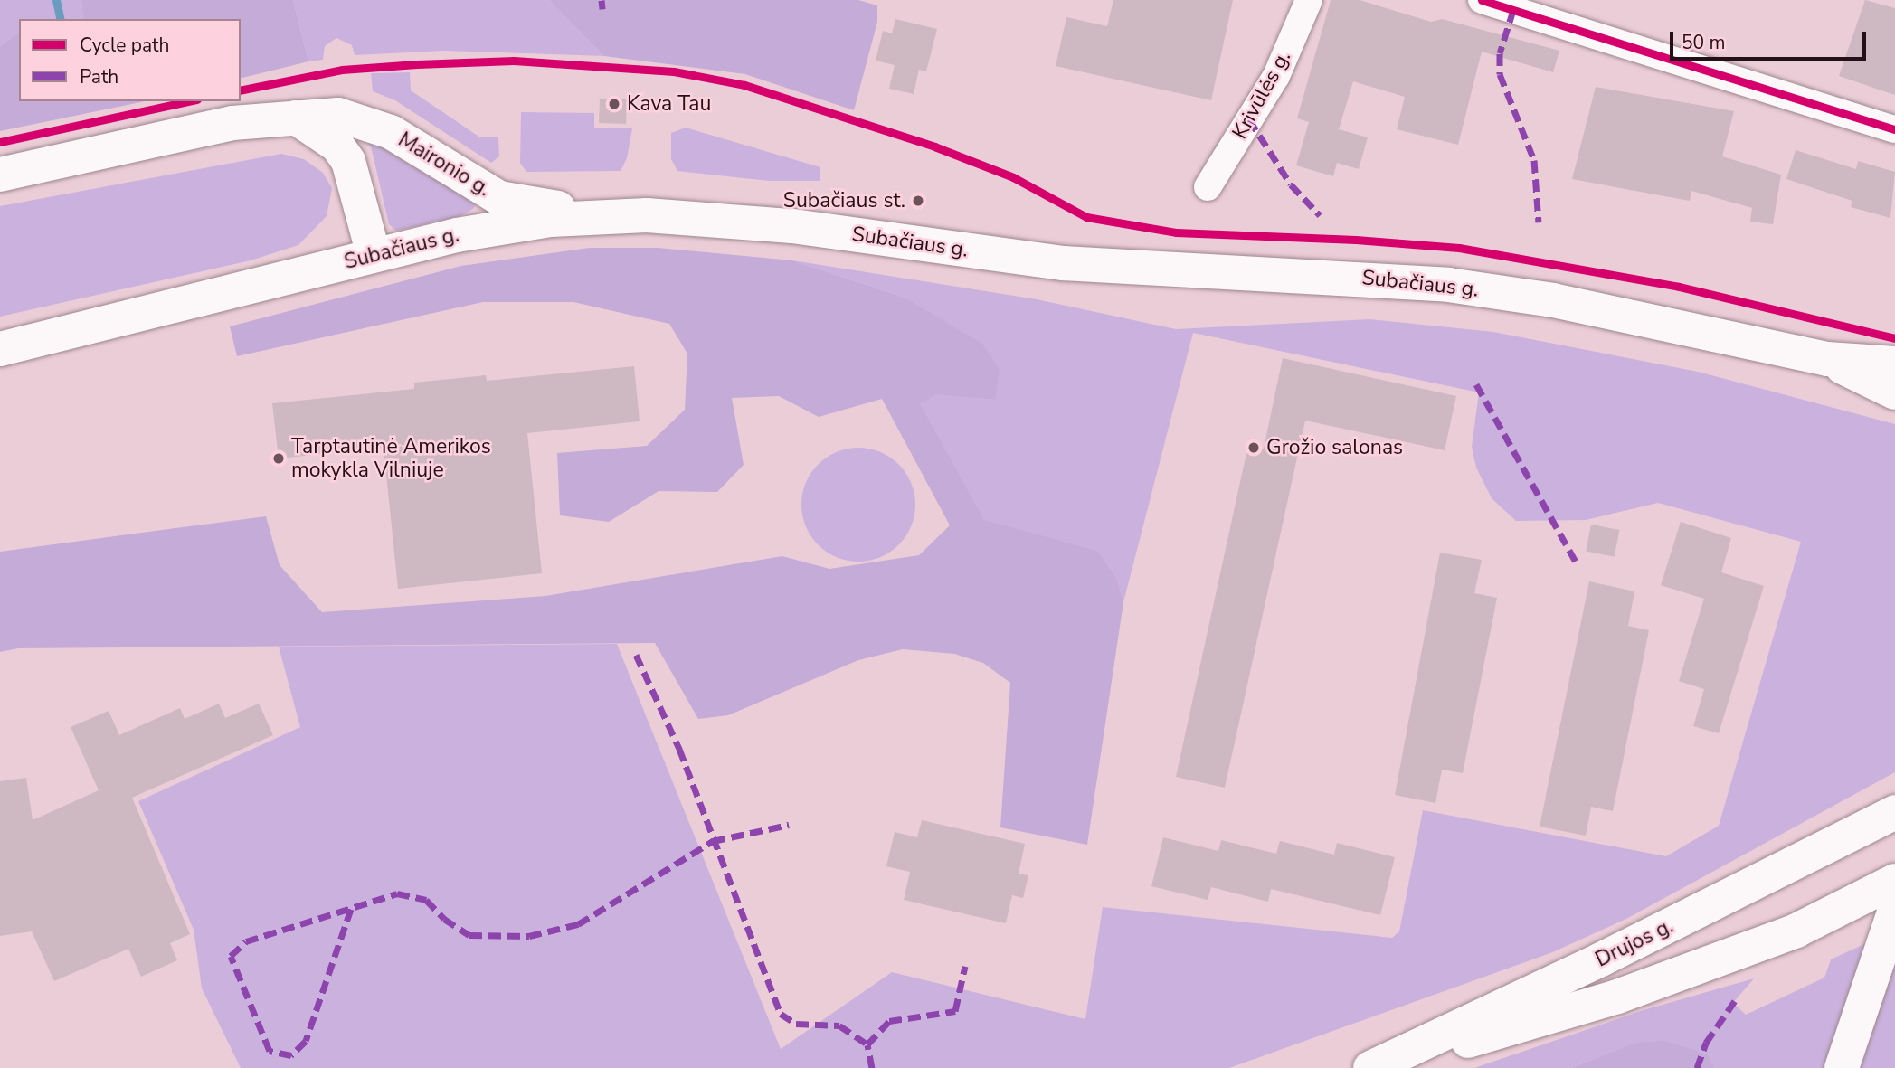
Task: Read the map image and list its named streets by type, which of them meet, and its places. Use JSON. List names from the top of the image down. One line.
{"streets":{"main road":["Maironio g.","Subačiaus g.","Drujos g."],"street":["Krivūlės g."]},"crossings":[["Maironio g.","Subačiaus g."]],"places":["Kava Tau","Subačiaus st.","Grožio salonas","Tarptautinė Amerikos mokykla Vilniuje"],"legend":["Cycle path","Path"],"scale_bar":"50 m"}
